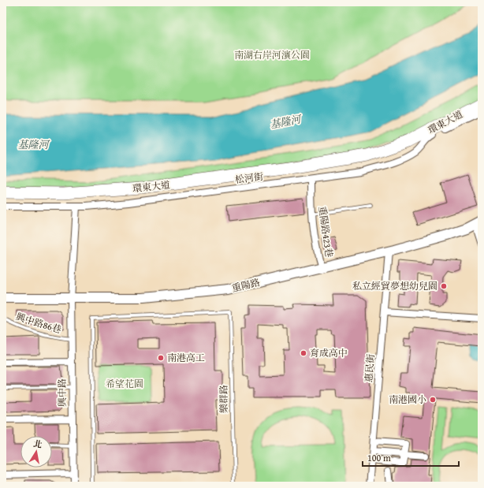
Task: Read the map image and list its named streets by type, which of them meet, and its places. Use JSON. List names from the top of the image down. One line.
{"streets":{"highway":["環東大道"],"street":["松河街","重陽路423巷","重陽路","惠民街","興中路"],"lane":["興中路86巷","樂群路"]},"crossings":[["松河街","重陽路423巷"],["松河街","興中路"],["重陽路423巷","重陽路"],["重陽路","惠民街"],["重陽路","興中路"],["興中路86巷","興中路"]],"water":["基隆河"],"parks":["南湖右岸河濱公園","希望花園"],"places":["私立經貿夢想幼兒園","育成高中","南港高工","南港國小"],"scale_bar":"100 m","north":"top"}
